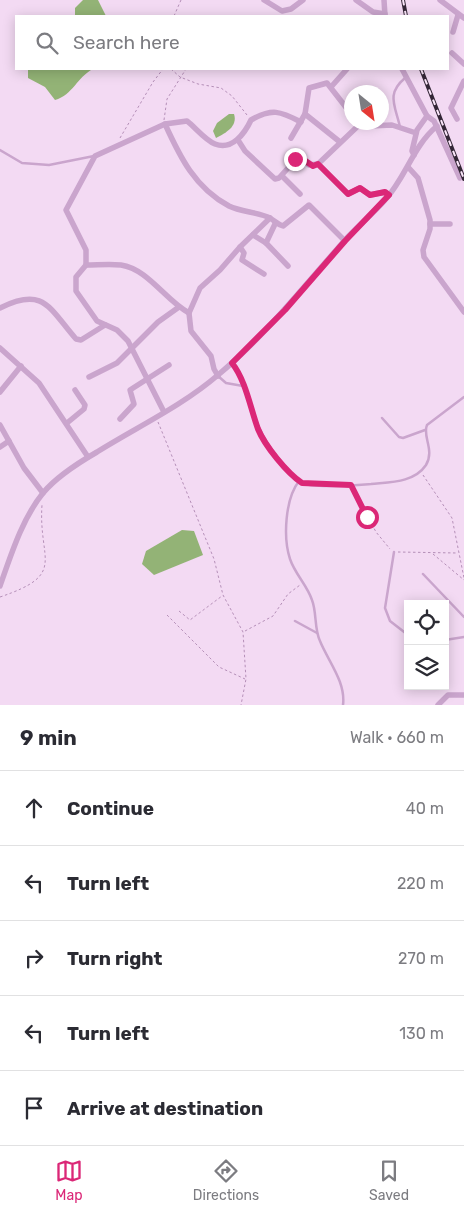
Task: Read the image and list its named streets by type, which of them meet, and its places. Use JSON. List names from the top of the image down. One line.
{"north":"bottom right","page":{"search":"Search here","heading":["9 min","Walk · 660 m"],"list":[["Continue","40 m"],["Turn left","220 m"],["Turn right","270 m"],["Turn left","130 m"],"Arrive at destination"],"nav":["Map","Directions","Saved"]}}
